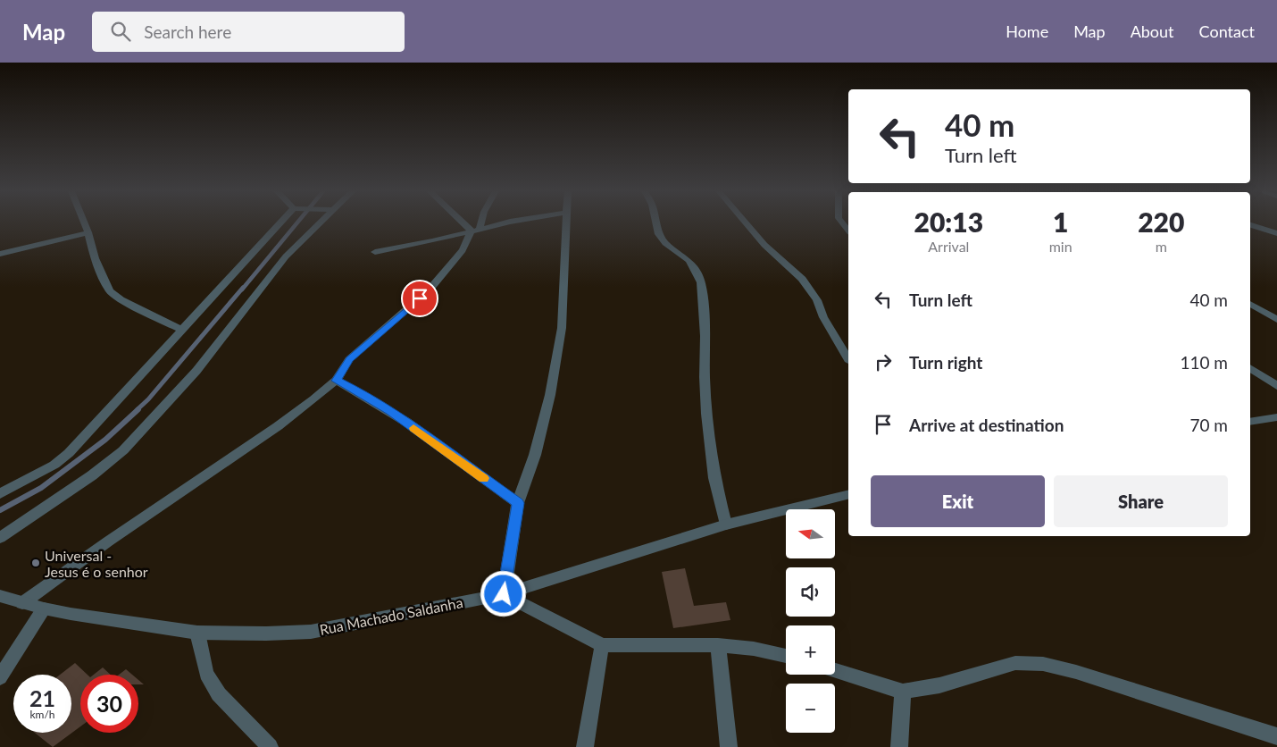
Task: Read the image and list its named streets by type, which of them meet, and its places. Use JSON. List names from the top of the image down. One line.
{"streets":{"street":["Rua Machado Saldanha"]},"places":["Universal - Jesus é o senhor"],"north":"left","page":{"header":"Map","search":"Search here","nav":["Home","Map","About","Contact"],"turn":["40 m","Turn left"],"eta":["20:13","Arrival","1","min","220","m"],"list":[{"name":"Turn left","value":"40 m"},{"name":"Turn right","value":"110 m"},{"name":"Arrive at destination","value":"70 m"}],"buttons":["Exit","Share"],"map_buttons":["+","−"],"speed":"21 km/h","limit":"30"}}
